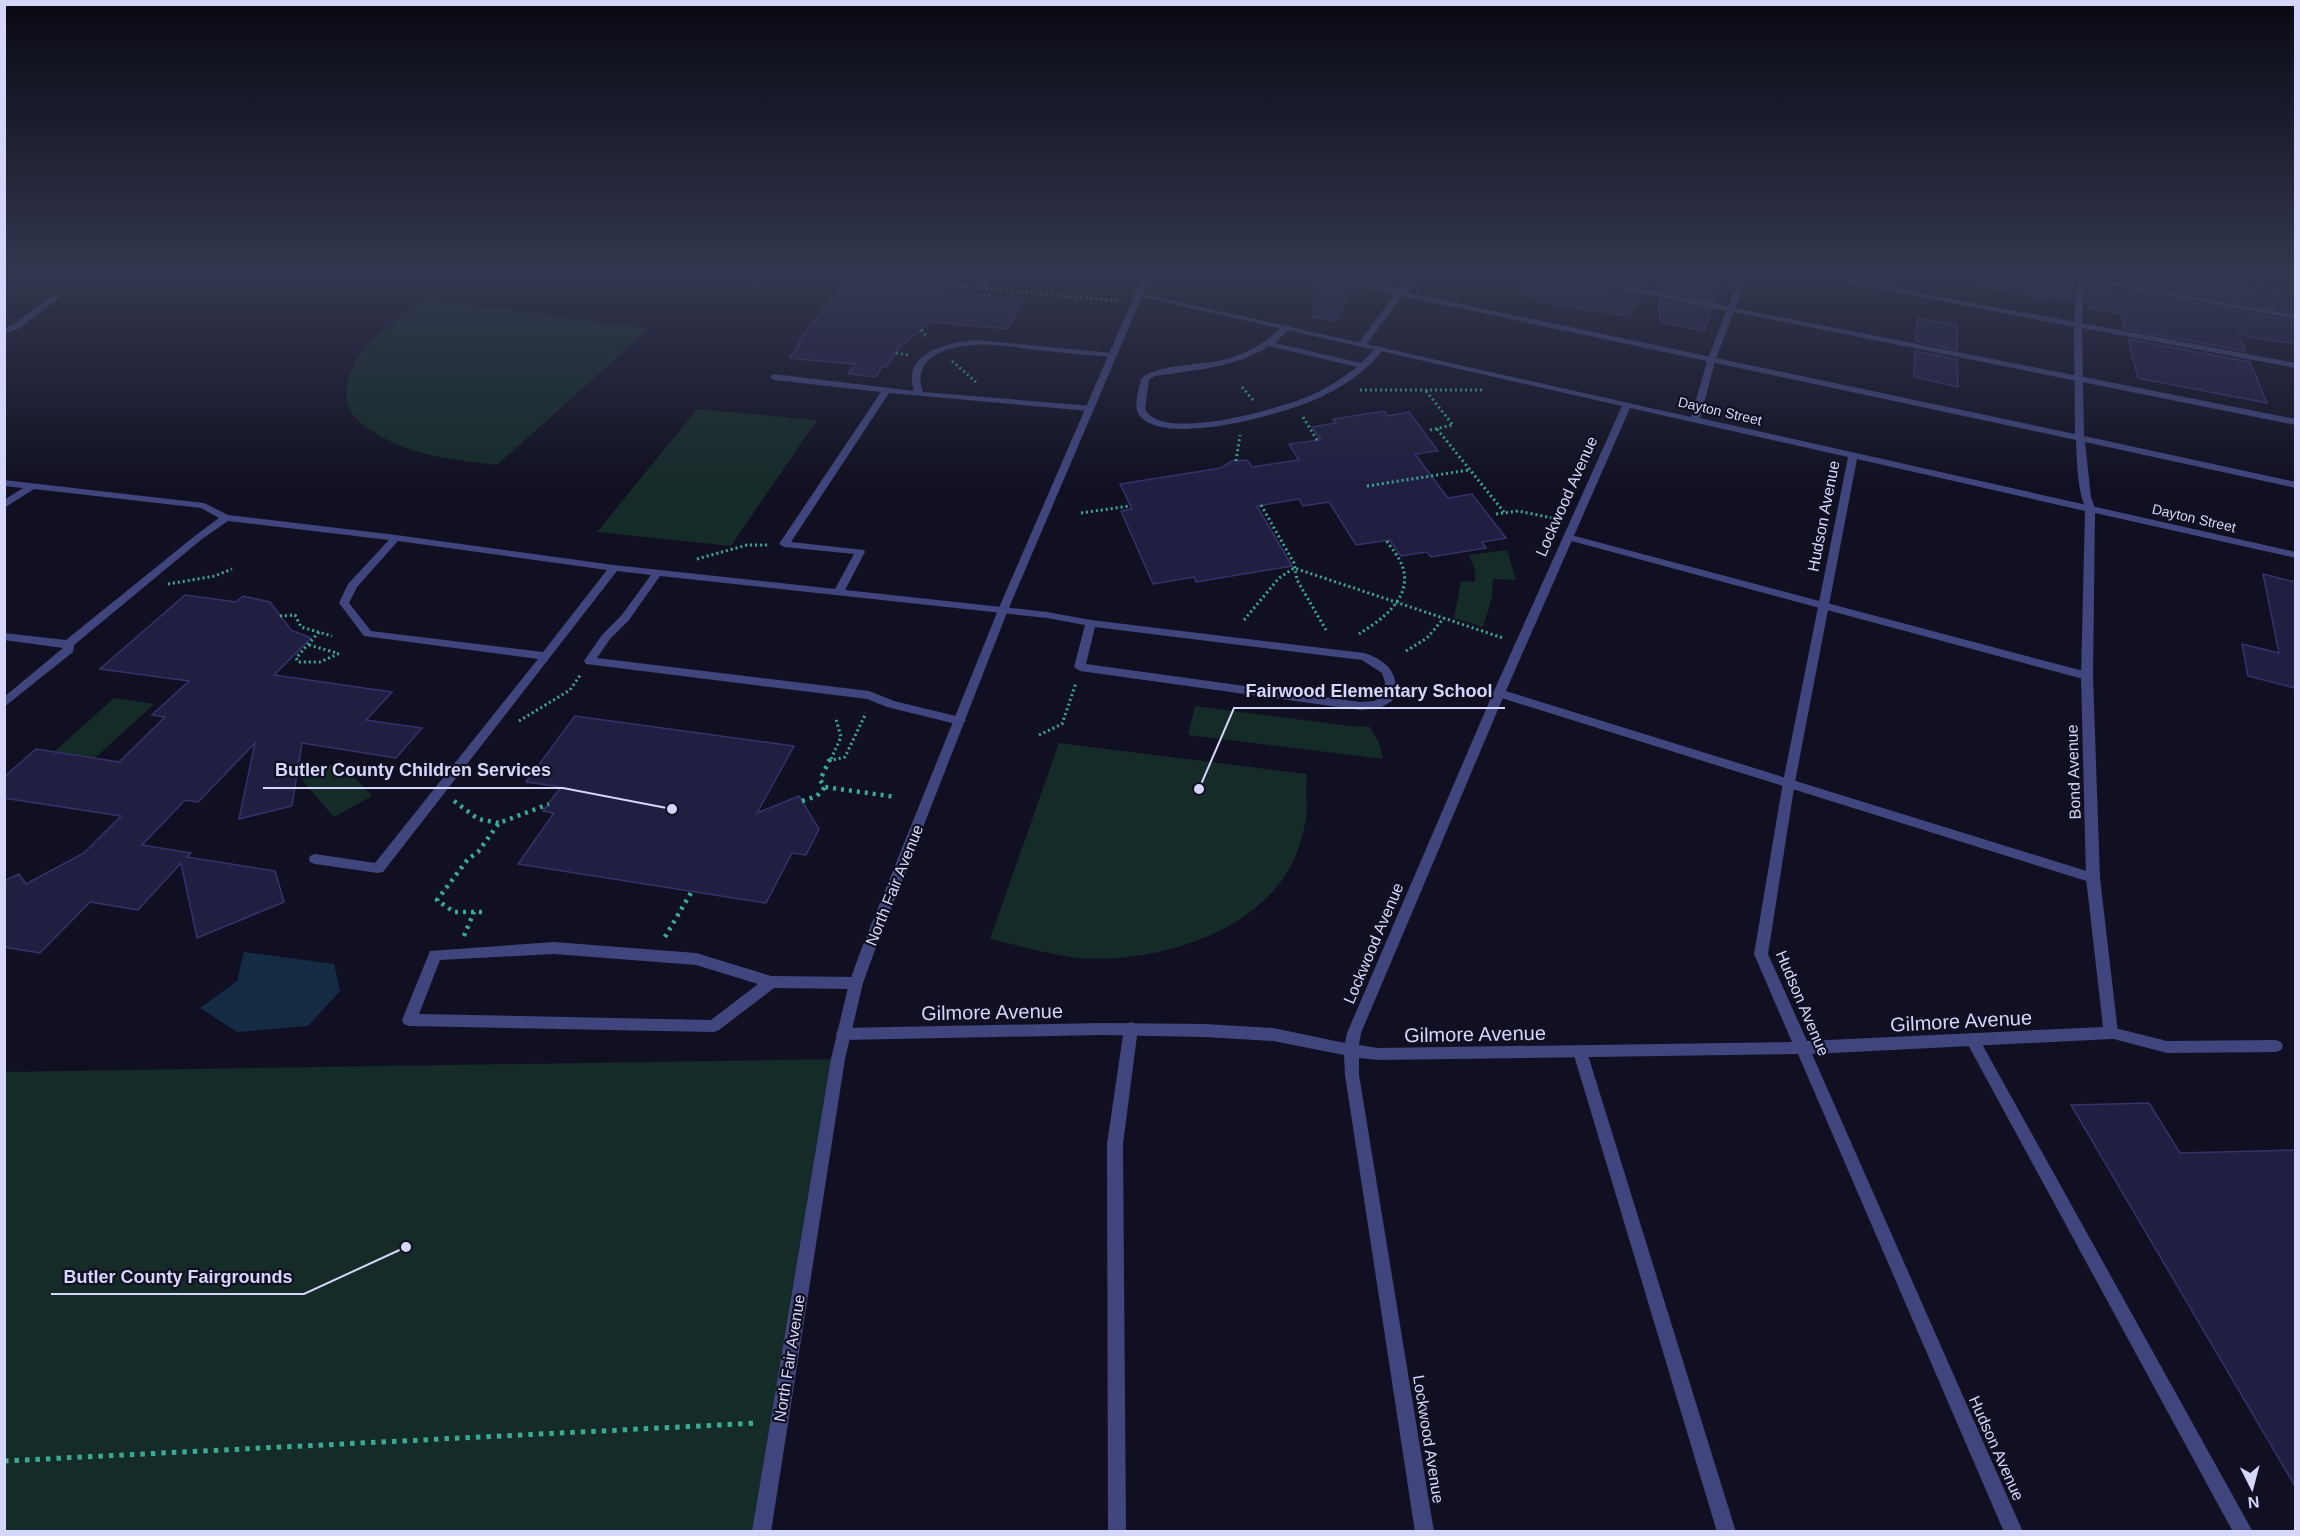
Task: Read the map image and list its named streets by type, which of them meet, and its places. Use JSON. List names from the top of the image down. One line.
{"streets":{"street":["Dayton Street","Lockwood Avenue","Hudson Avenue","Bond Avenue","North Fair Avenue","Gilmore Avenue"]},"crossings":[["Dayton Street","Lockwood Avenue"],["Dayton Street","Hudson Avenue"],["Dayton Street","Bond Avenue"],["Lockwood Avenue","Gilmore Avenue"],["Hudson Avenue","Gilmore Avenue"],["Bond Avenue","Gilmore Avenue"],["North Fair Avenue","Gilmore Avenue"]],"places":["Fairwood Elementary School","Butler County Children Services","Butler County Fairgrounds"],"north":"bottom"}
